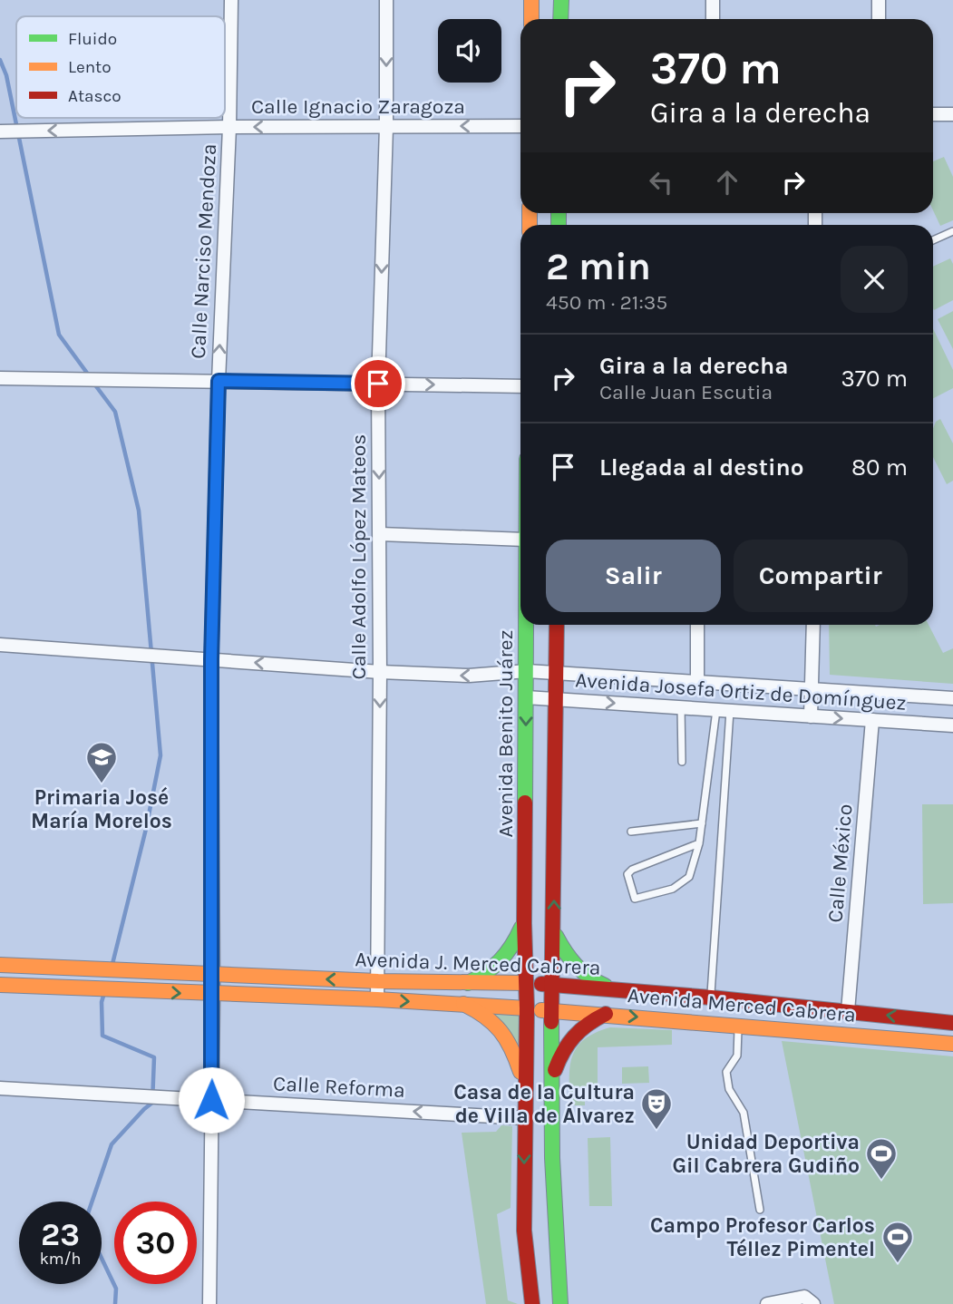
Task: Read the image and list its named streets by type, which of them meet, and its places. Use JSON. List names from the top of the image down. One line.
{"streets":{"main road":["Avenida Benito Juárez","Avenida J. Merced Cabrera","Avenida Merced Cabrera"],"street":["Calle Ignacio Zaragoza","Calle Narciso Mendoza","Calle Adolfo López Mateos","Avenida Josefa Ortiz de Domínguez","Calle México","Calle Reforma"]},"crossings":[["Calle Ignacio Zaragoza","Calle Narciso Mendoza"],["Calle Ignacio Zaragoza","Calle Adolfo López Mateos"],["Calle Narciso Mendoza","Avenida Josefa Ortiz de Domínguez"],["Calle Narciso Mendoza","Avenida J. Merced Cabrera"],["Calle Narciso Mendoza","Calle Reforma"],["Calle Adolfo López Mateos","Avenida Josefa Ortiz de Domínguez"],["Calle Adolfo López Mateos","Avenida J. Merced Cabrera"],["Avenida Josefa Ortiz de Domínguez","Avenida Benito Juárez"],["Avenida Josefa Ortiz de Domínguez","Calle México"],["Avenida Benito Juárez","Avenida J. Merced Cabrera"],["Avenida Benito Juárez","Avenida Merced Cabrera"],["Avenida Benito Juárez","Calle Reforma"],["Calle México","Avenida J. Merced Cabrera"],["Avenida J. Merced Cabrera","Avenida Merced Cabrera"]],"one_way":["Calle Ignacio Zaragoza","Calle Adolfo López Mateos","Calle Reforma"],"places":{"school or university":["Primaria José María Morelos"],"theatre":["Casa de la Cultura de Villa de Álvarez"],"sports":["Unidad Deportiva Gil Cabrera Gudiño","Campo Profesor Carlos Téllez Pimentel"]},"legend":["Fluido","Lento","Atasco"],"page":{"turn":["370 m","Gira a la derecha"],"heading":["2 min","450 m · 21:35"],"list":[{"name":"Gira a la derecha","note":"Calle Juan Escutia","value":"370 m"},{"name":"Llegada al destino","value":"80 m"}],"buttons":["Salir","Compartir"],"speed":"23 km/h","limit":"30"}}
